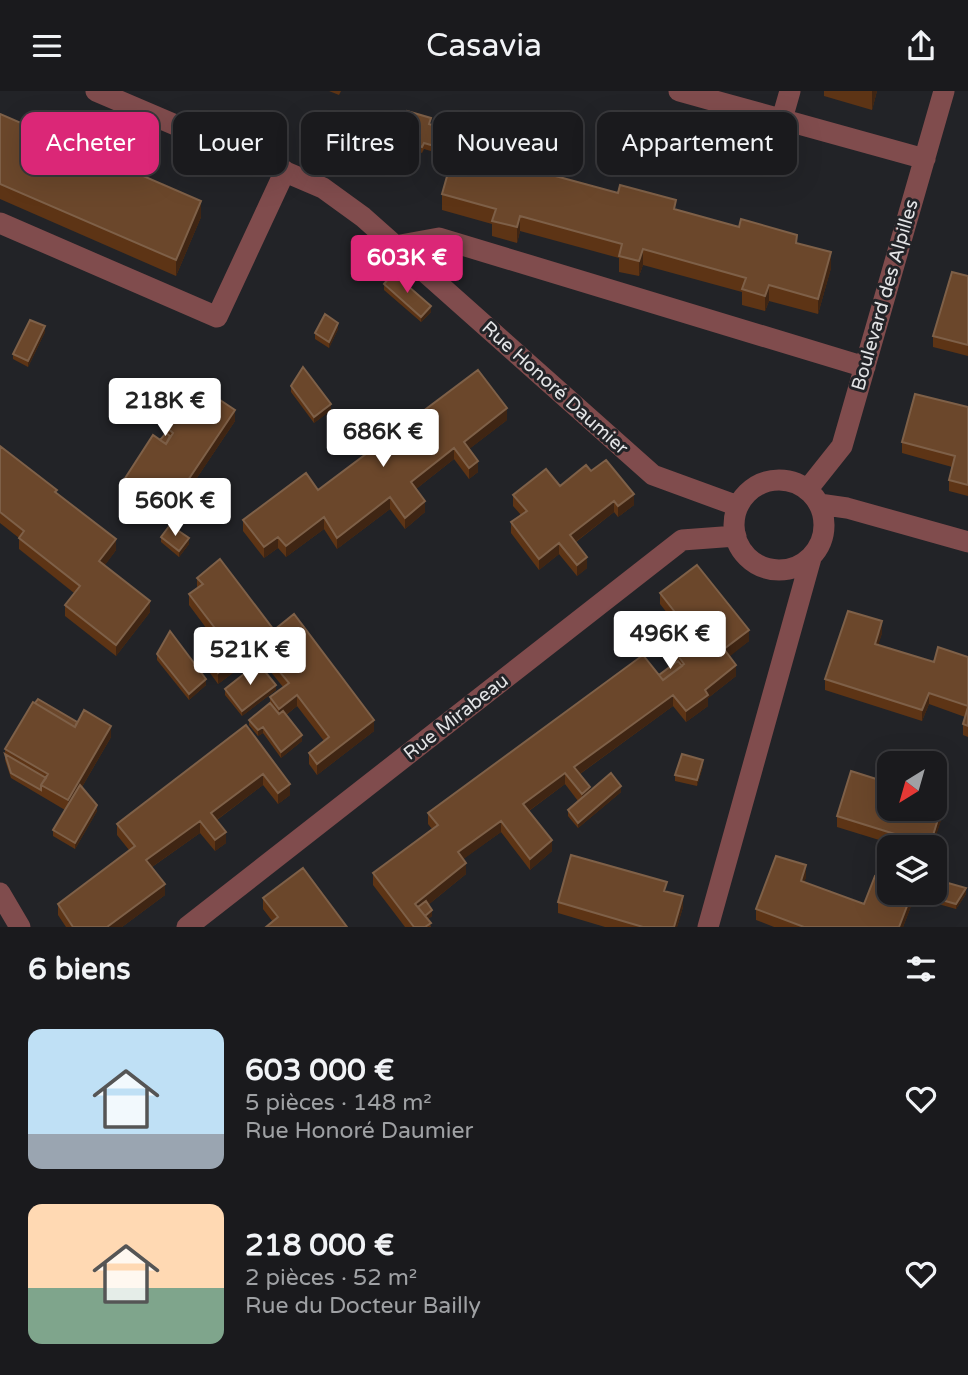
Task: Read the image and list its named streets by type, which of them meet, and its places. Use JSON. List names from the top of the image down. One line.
{"streets":{"street":["Boulevard des Alpilles","Rue Honoré Daumier","Rue Mirabeau"]},"crossings":[["Boulevard des Alpilles","Rue Honoré Daumier"],["Boulevard des Alpilles","Rue Mirabeau"],["Rue Honoré Daumier","Rue Mirabeau"]],"north":"bottom left","page":{"header":"Casavia","chip":["Acheter","Louer","Filtres","Nouveau","Appartement"],"price":["603K €","218K €","686K €","560K €","496K €","521K €"],"heading":"6 biens","list":[{"name":"603 000 €","note":"5 pièces · 148 m² · Rue Honoré Daumier"},{"name":"218 000 €","note":"2 pièces · 52 m² · Rue du Docteur Bailly"}]}}
